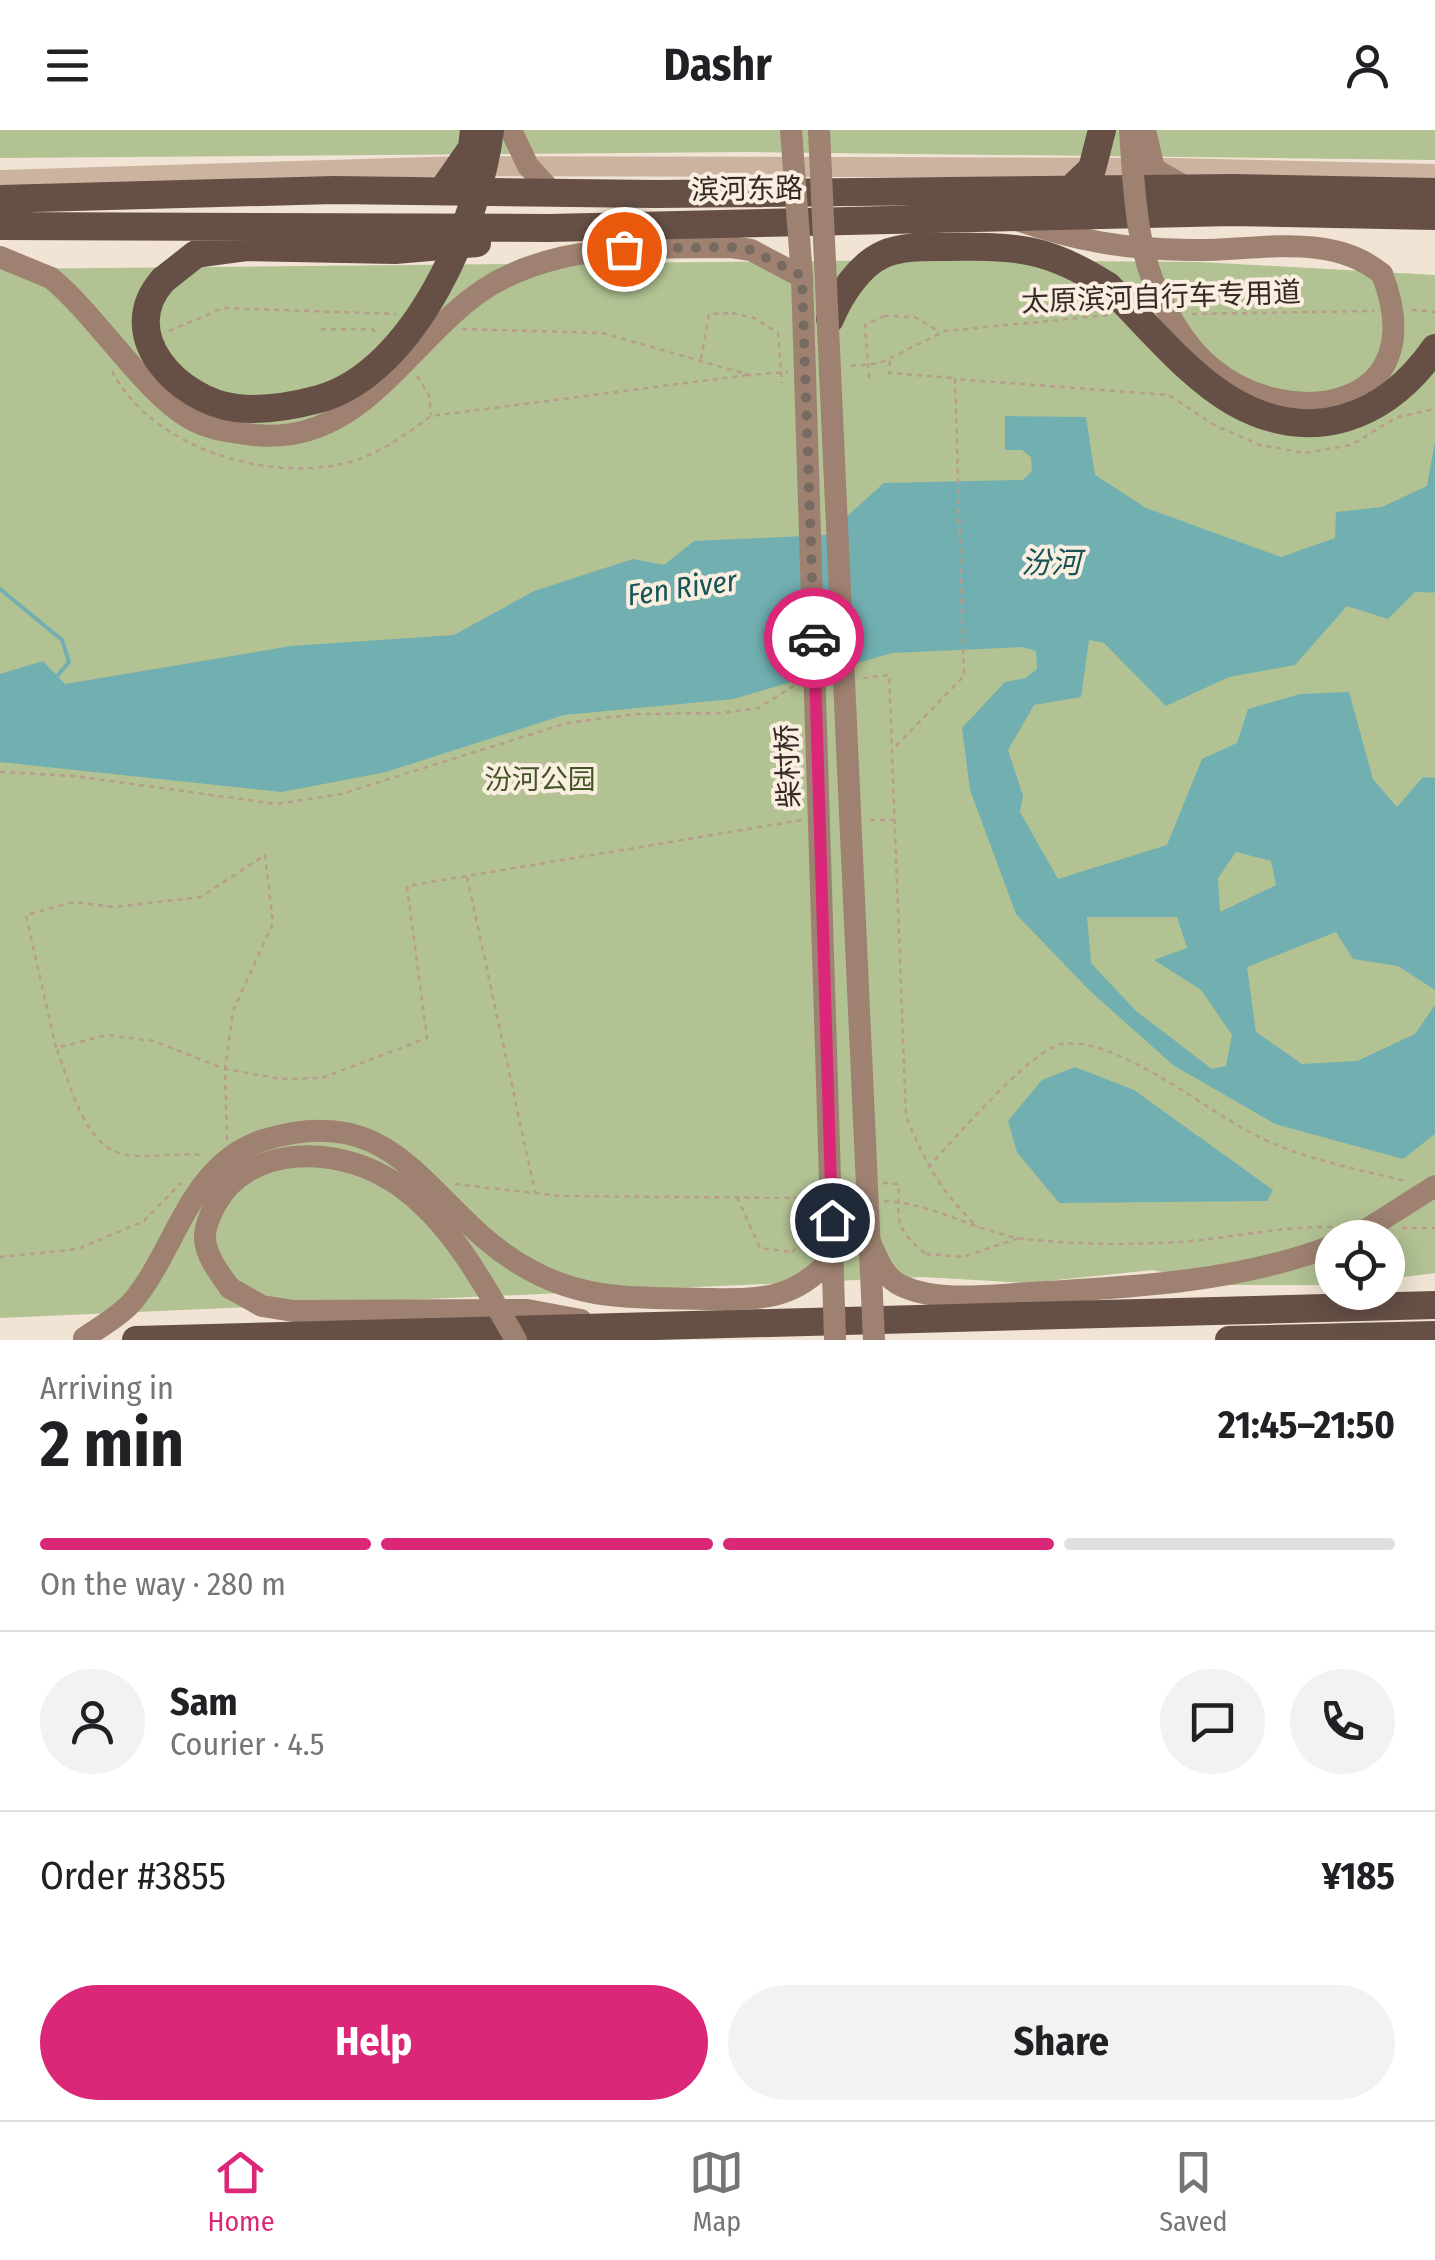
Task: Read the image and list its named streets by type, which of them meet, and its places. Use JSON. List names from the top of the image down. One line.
{"streets":{"highway":["滨河东路"],"main road":["柴村桥"],"path":["太原滨河自行车专用道"]},"water":["汾河","Fen River"],"parks":["汾河公园"],"page":{"header":"Dashr","heading":["2 min","Arriving in","21:45–21:50"],"panel":["Sam","Courier · 4.5","Order #3855","¥185"],"bar":"On the way · 280 m","buttons":["Help","Share"],"tabs":["Home","Map","Saved"]}}
